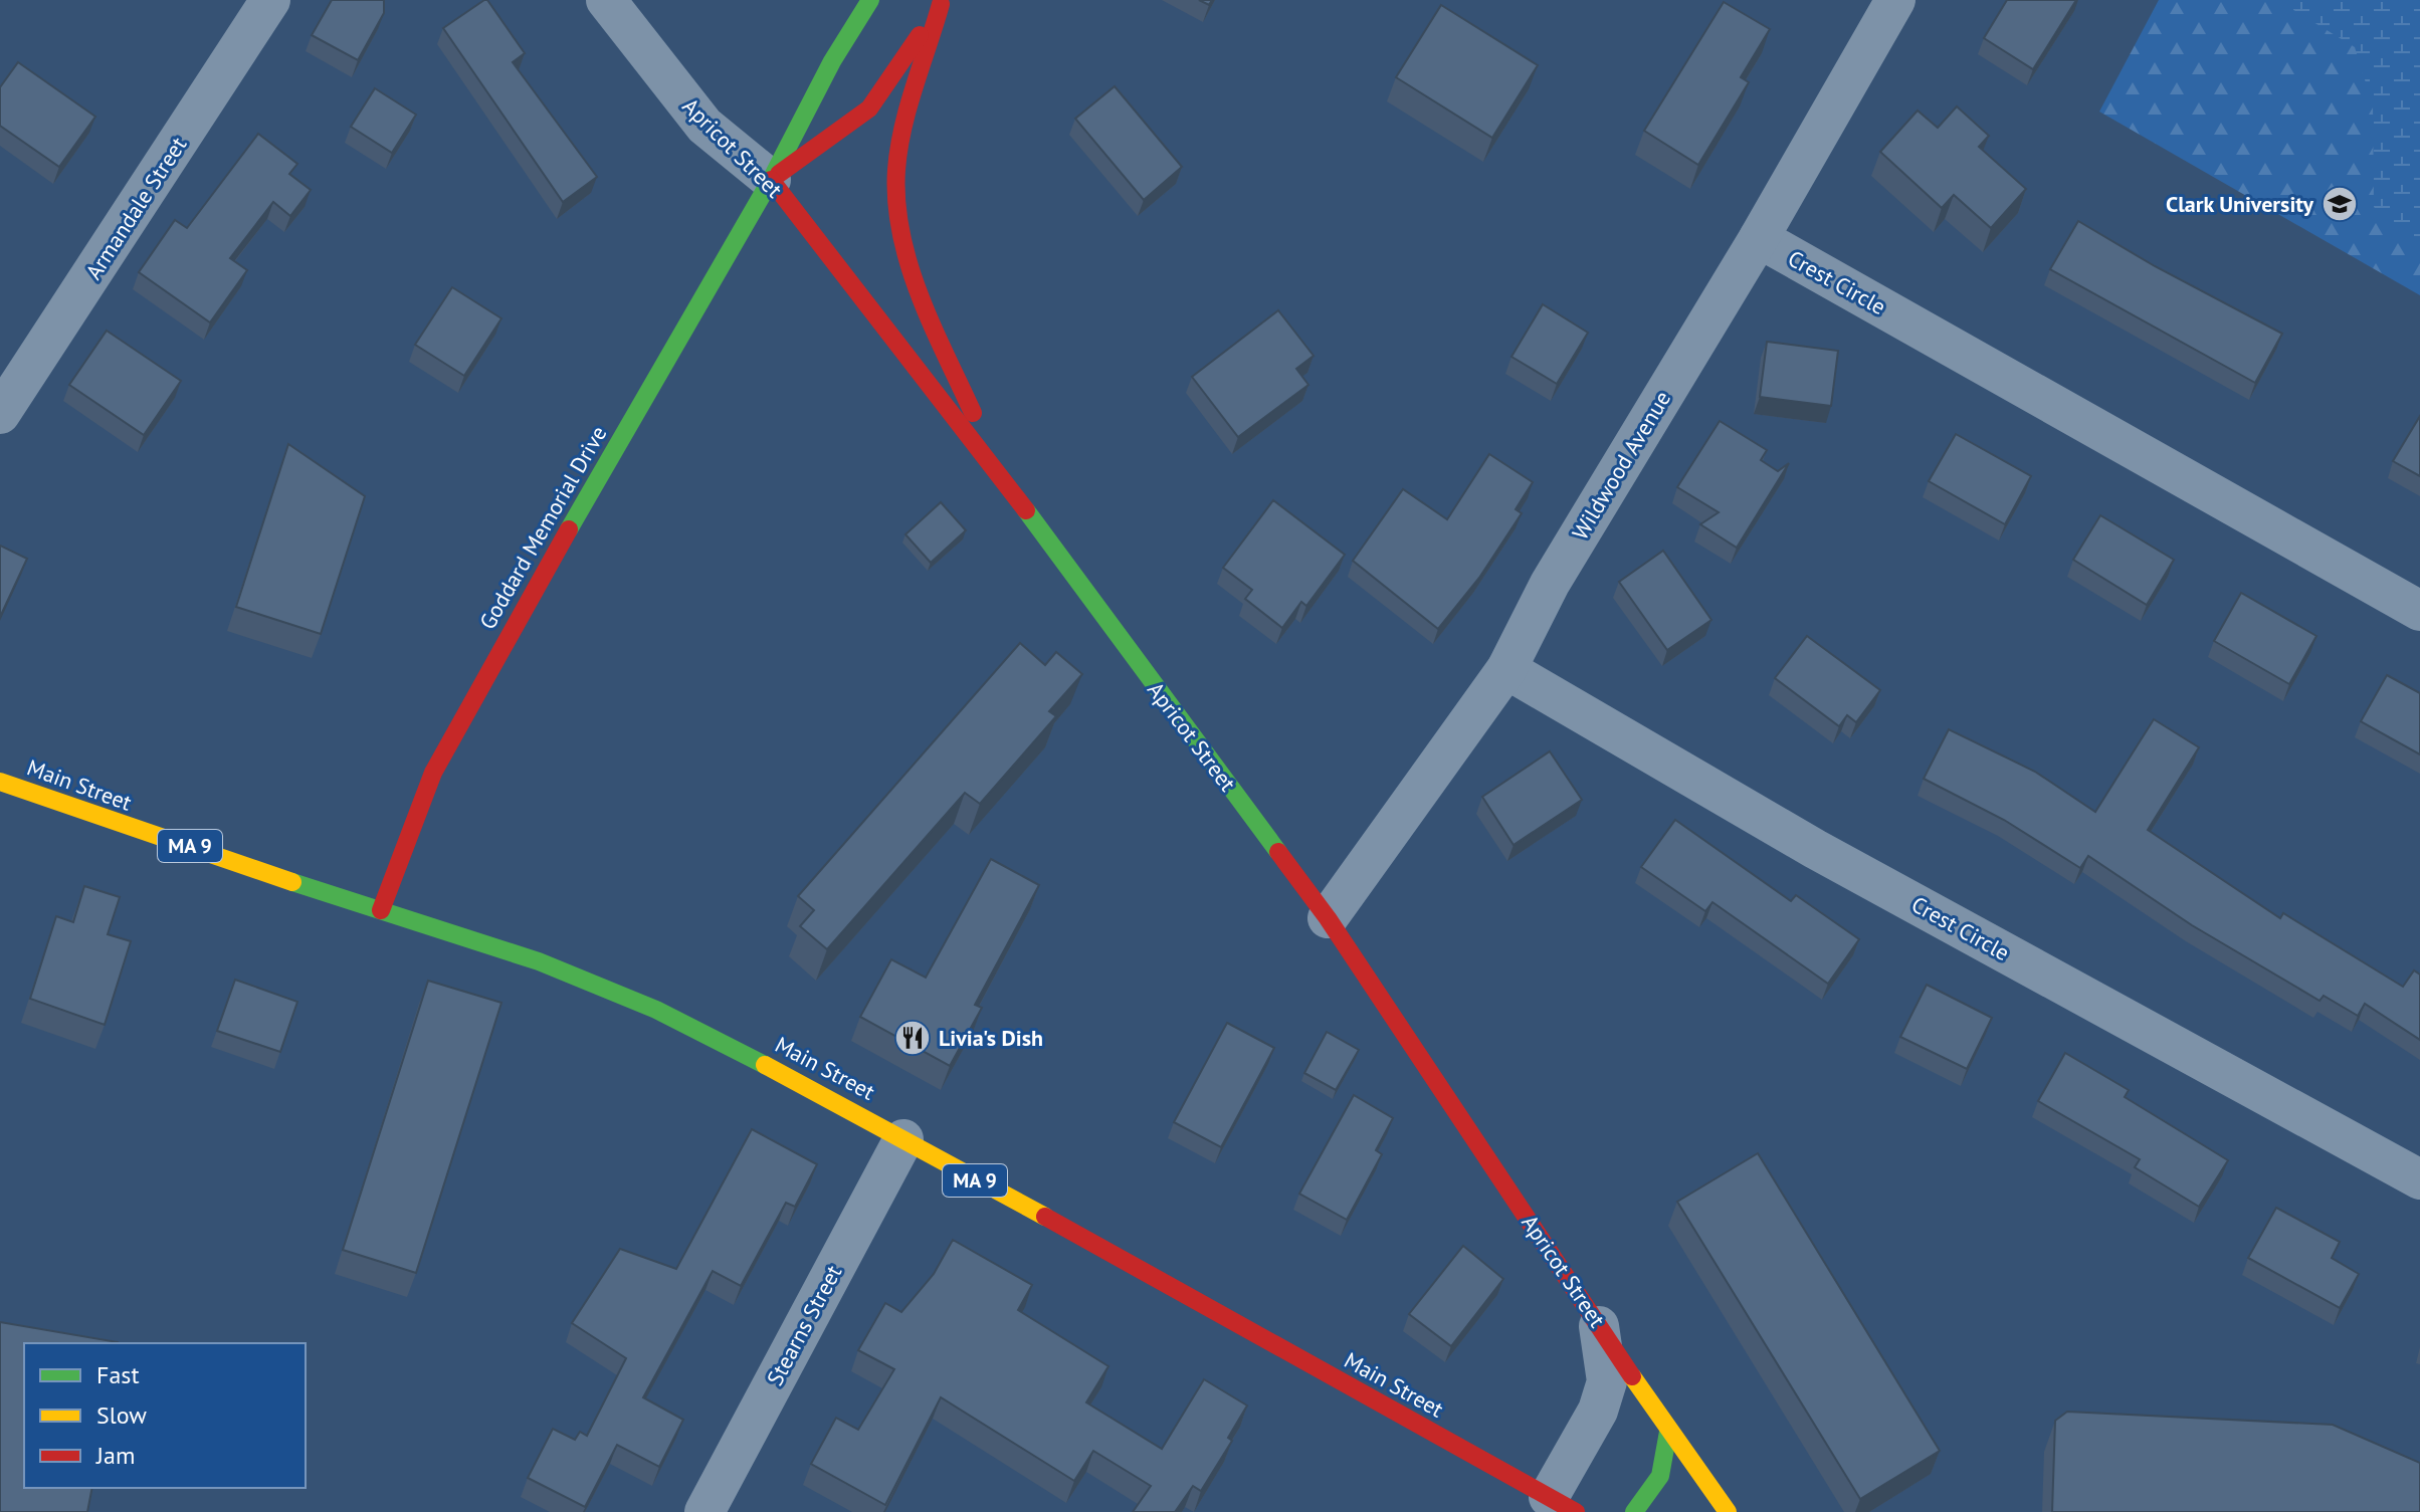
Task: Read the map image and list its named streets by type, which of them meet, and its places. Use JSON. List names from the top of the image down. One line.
{"streets":{"main road":["Apricot Street","Goddard Memorial Drive","Main Street","MA 9"],"street":["Armandale Street","Crest Circle","Wildwood Avenue","Stearns Street"]},"crossings":[["Apricot Street","Wildwood Avenue"],["Apricot Street","Goddard Memorial Drive"],["Crest Circle","Wildwood Avenue"],["Goddard Memorial Drive","Main Street"],["Main Street","Stearns Street"]],"places":{"school or university":["Clark University"],"restaurant":["Livia's Dish"]},"legend":["Fast","Slow","Jam"]}
